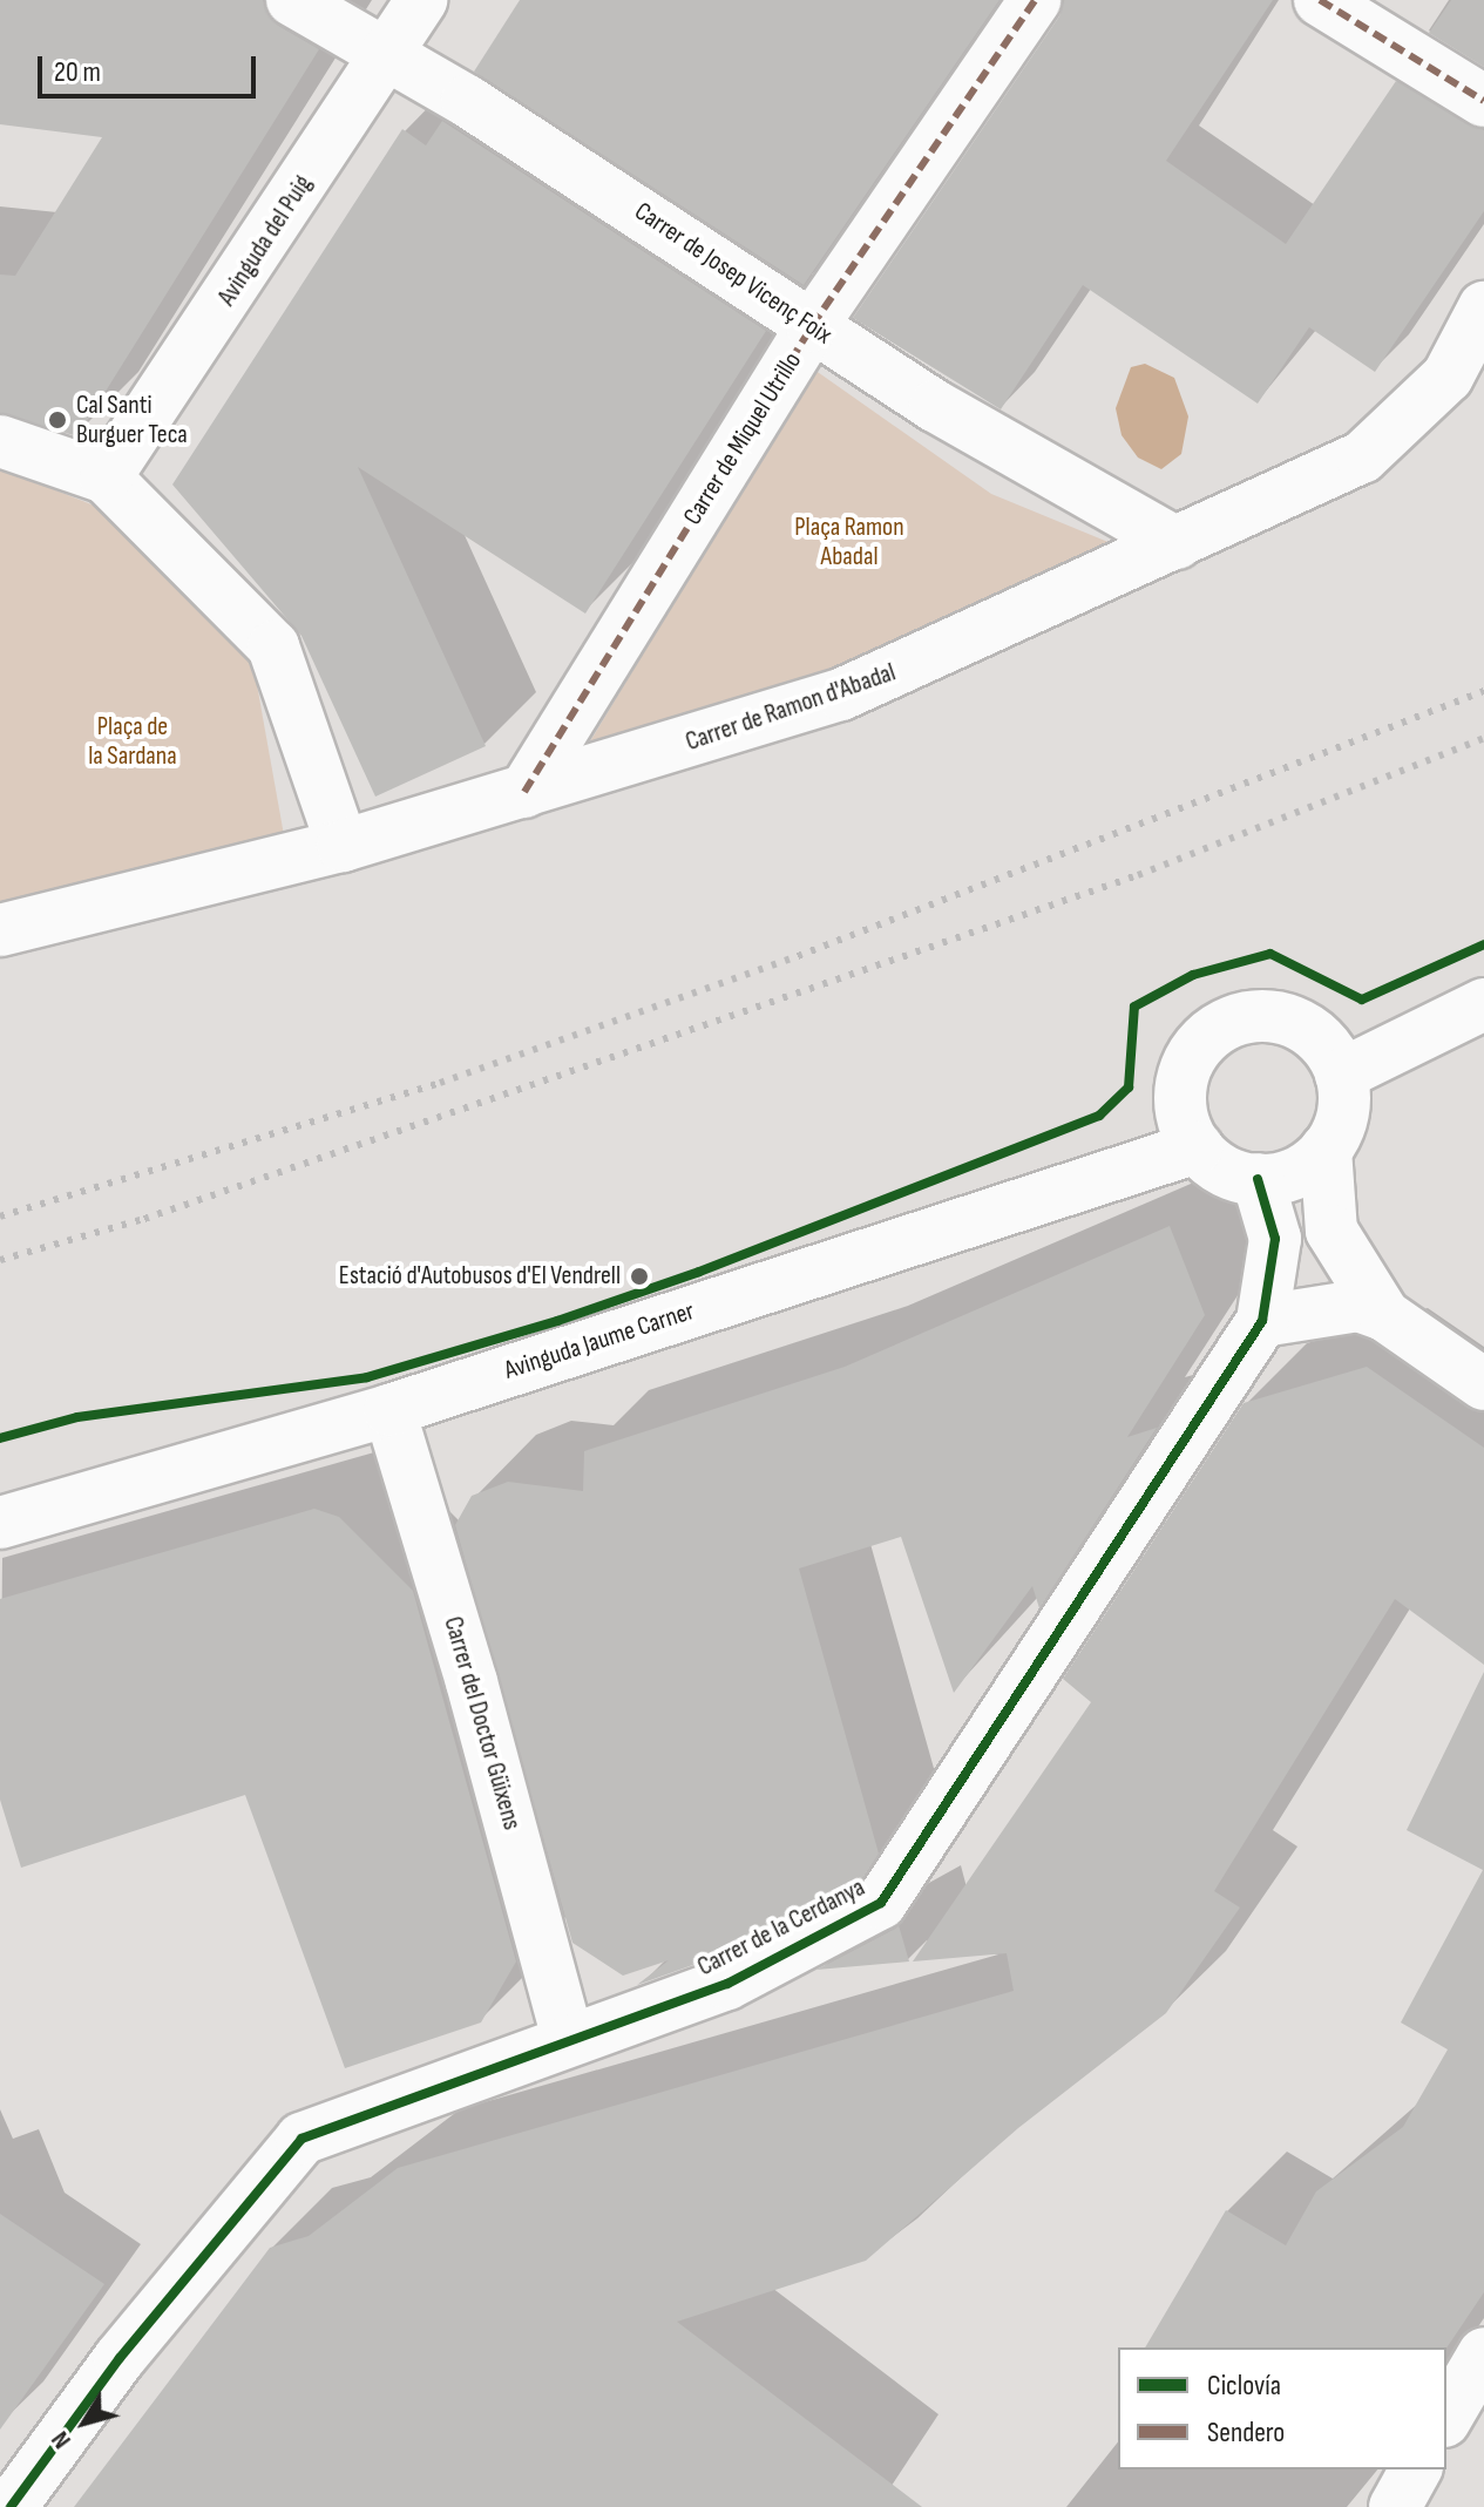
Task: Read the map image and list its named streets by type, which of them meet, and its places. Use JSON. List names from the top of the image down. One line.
{"streets":{"street":["Avinguda del Puig","Carrer de Josep Vicenç Foix","Carrer de Miquel Utrillo","Carrer de Ramon d'Abadal","Avinguda Jaume Carner","Carrer del Doctor Güixens","Carrer de la Cerdanya"]},"crossings":[["Avinguda del Puig","Carrer de Josep Vicenç Foix"],["Carrer de Josep Vicenç Foix","Carrer de Miquel Utrillo"],["Carrer de Josep Vicenç Foix","Carrer de Ramon d'Abadal"],["Carrer de Miquel Utrillo","Carrer de Ramon d'Abadal"],["Avinguda Jaume Carner","Carrer del Doctor Güixens"],["Avinguda Jaume Carner","Carrer de la Cerdanya"],["Carrer del Doctor Güixens","Carrer de la Cerdanya"]],"parks":["Plaça Ramon Abadal","Plaça de la Sardana"],"places":["Cal Santi Burguer Teca","Estació d'Autobusos d'El Vendrell"],"legend":["Ciclovía","Sendero"],"scale_bar":"20 m","north":"bottom left"}
